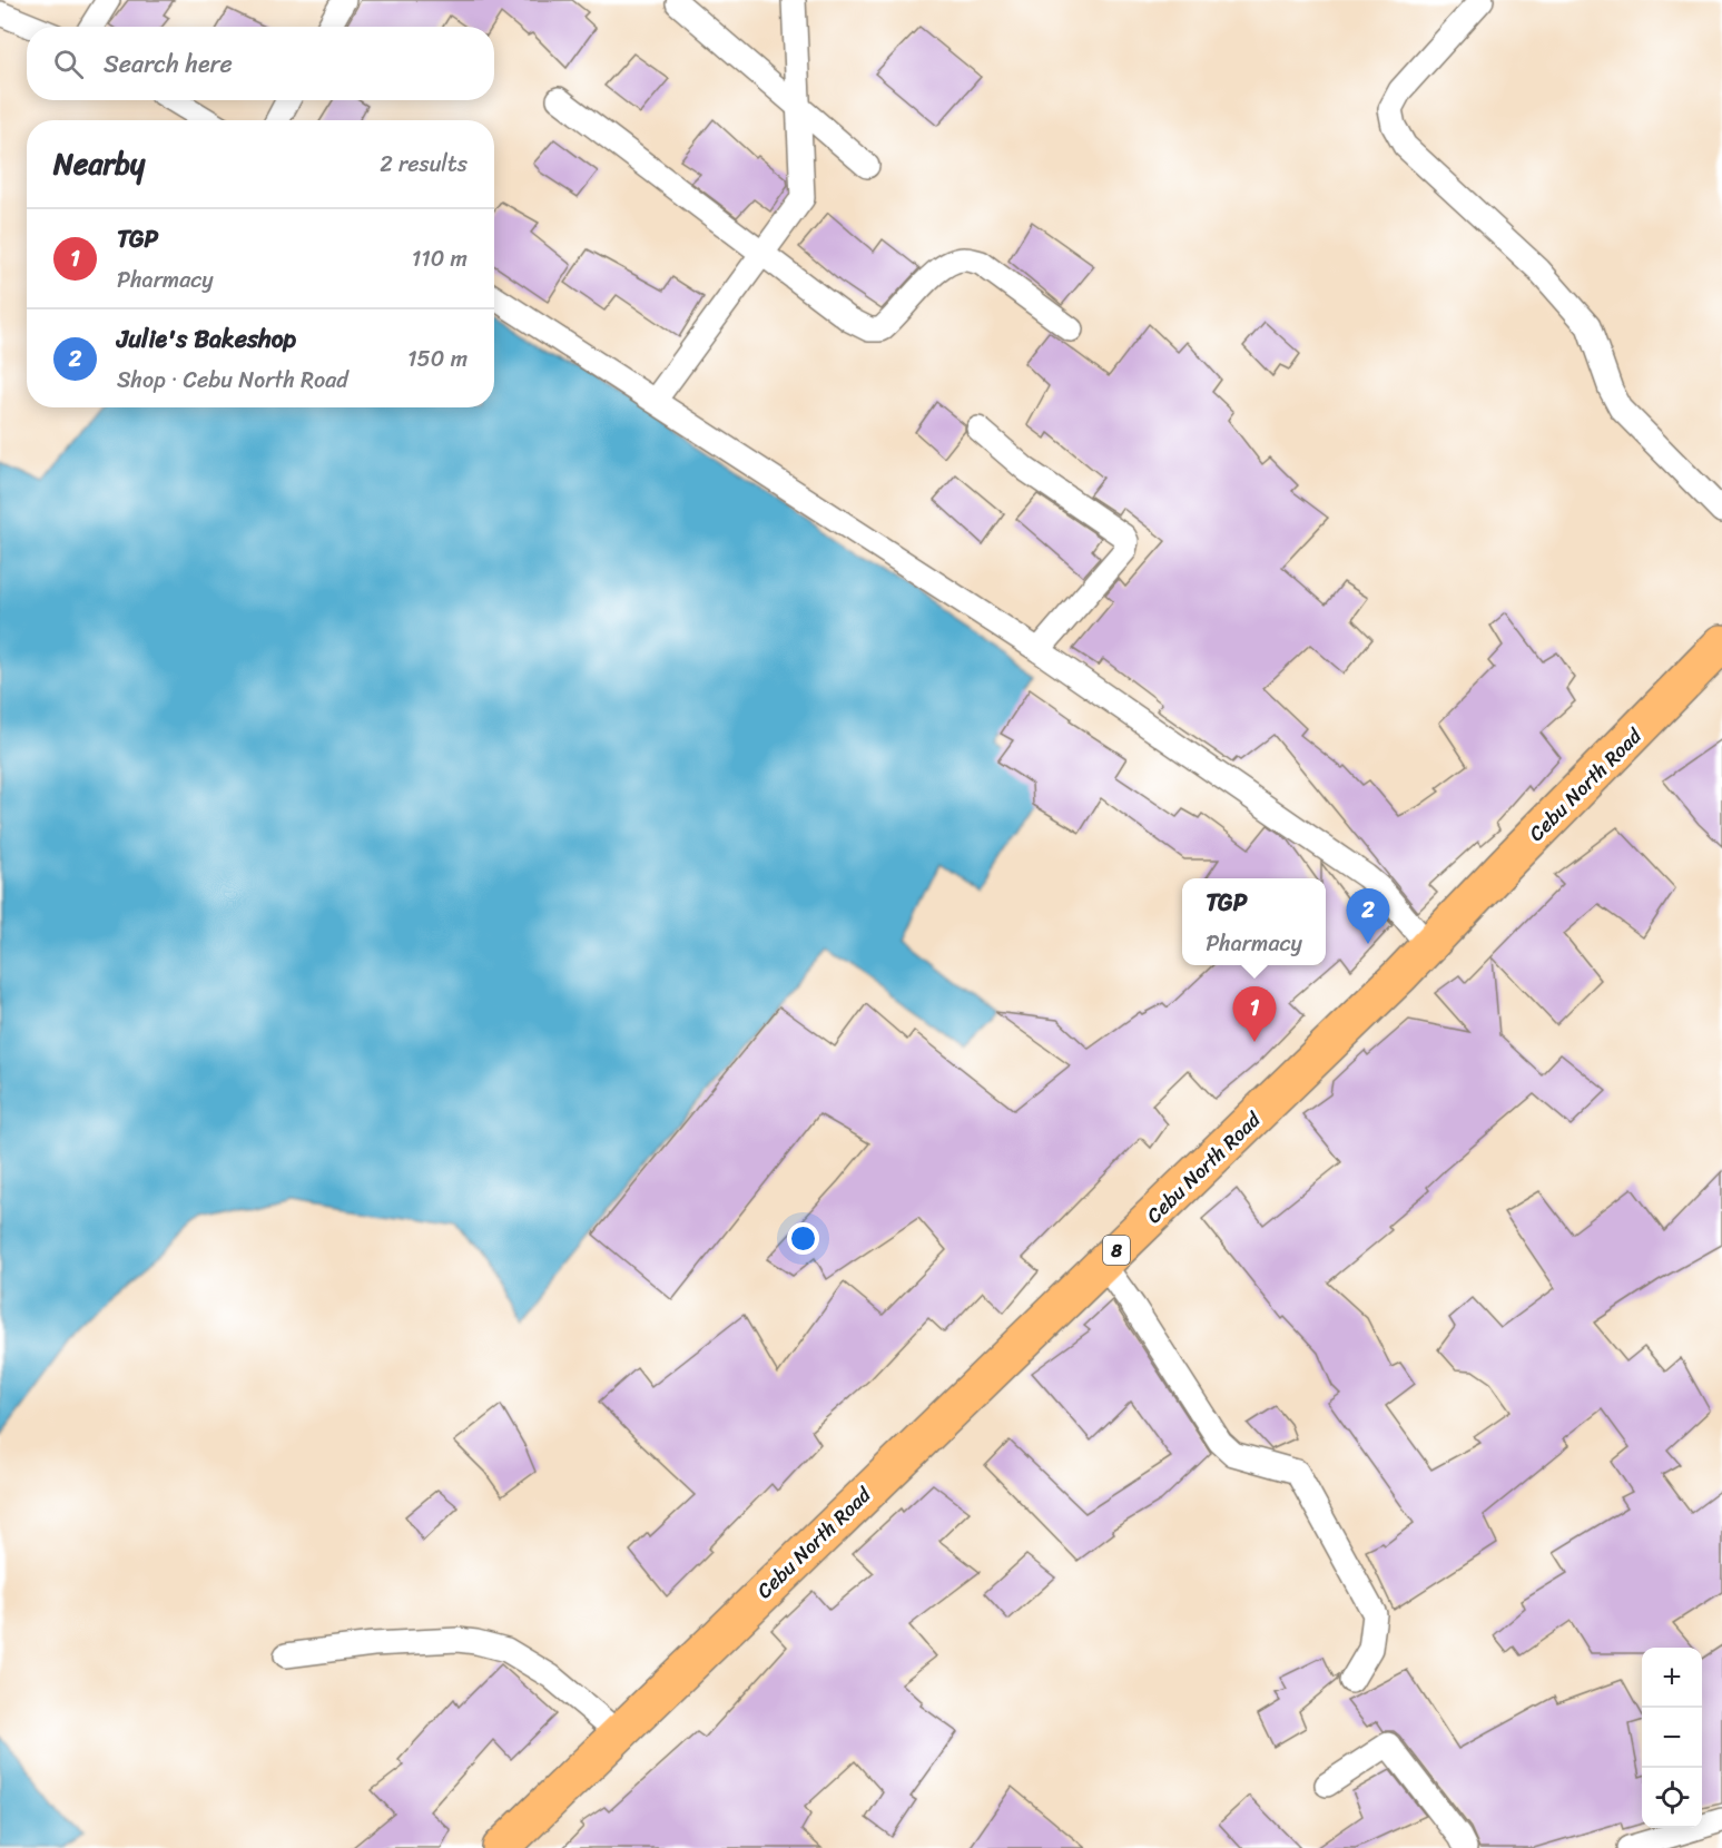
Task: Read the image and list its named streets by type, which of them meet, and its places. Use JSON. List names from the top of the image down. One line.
{"streets":{"main road":["Cebu North Road","8"]},"page":{"search":"Search here","heading":["Nearby","2 results"],"list":[{"mark":"1","name":"TGP","note":"Pharmacy","value":"110 m"},{"mark":"2","name":"Julie's Bakeshop","note":"Shop · Cebu North Road","value":"150 m"}],"popup":["TGP","Pharmacy"],"pins":["2","1"],"map_buttons":["+","−"]}}
